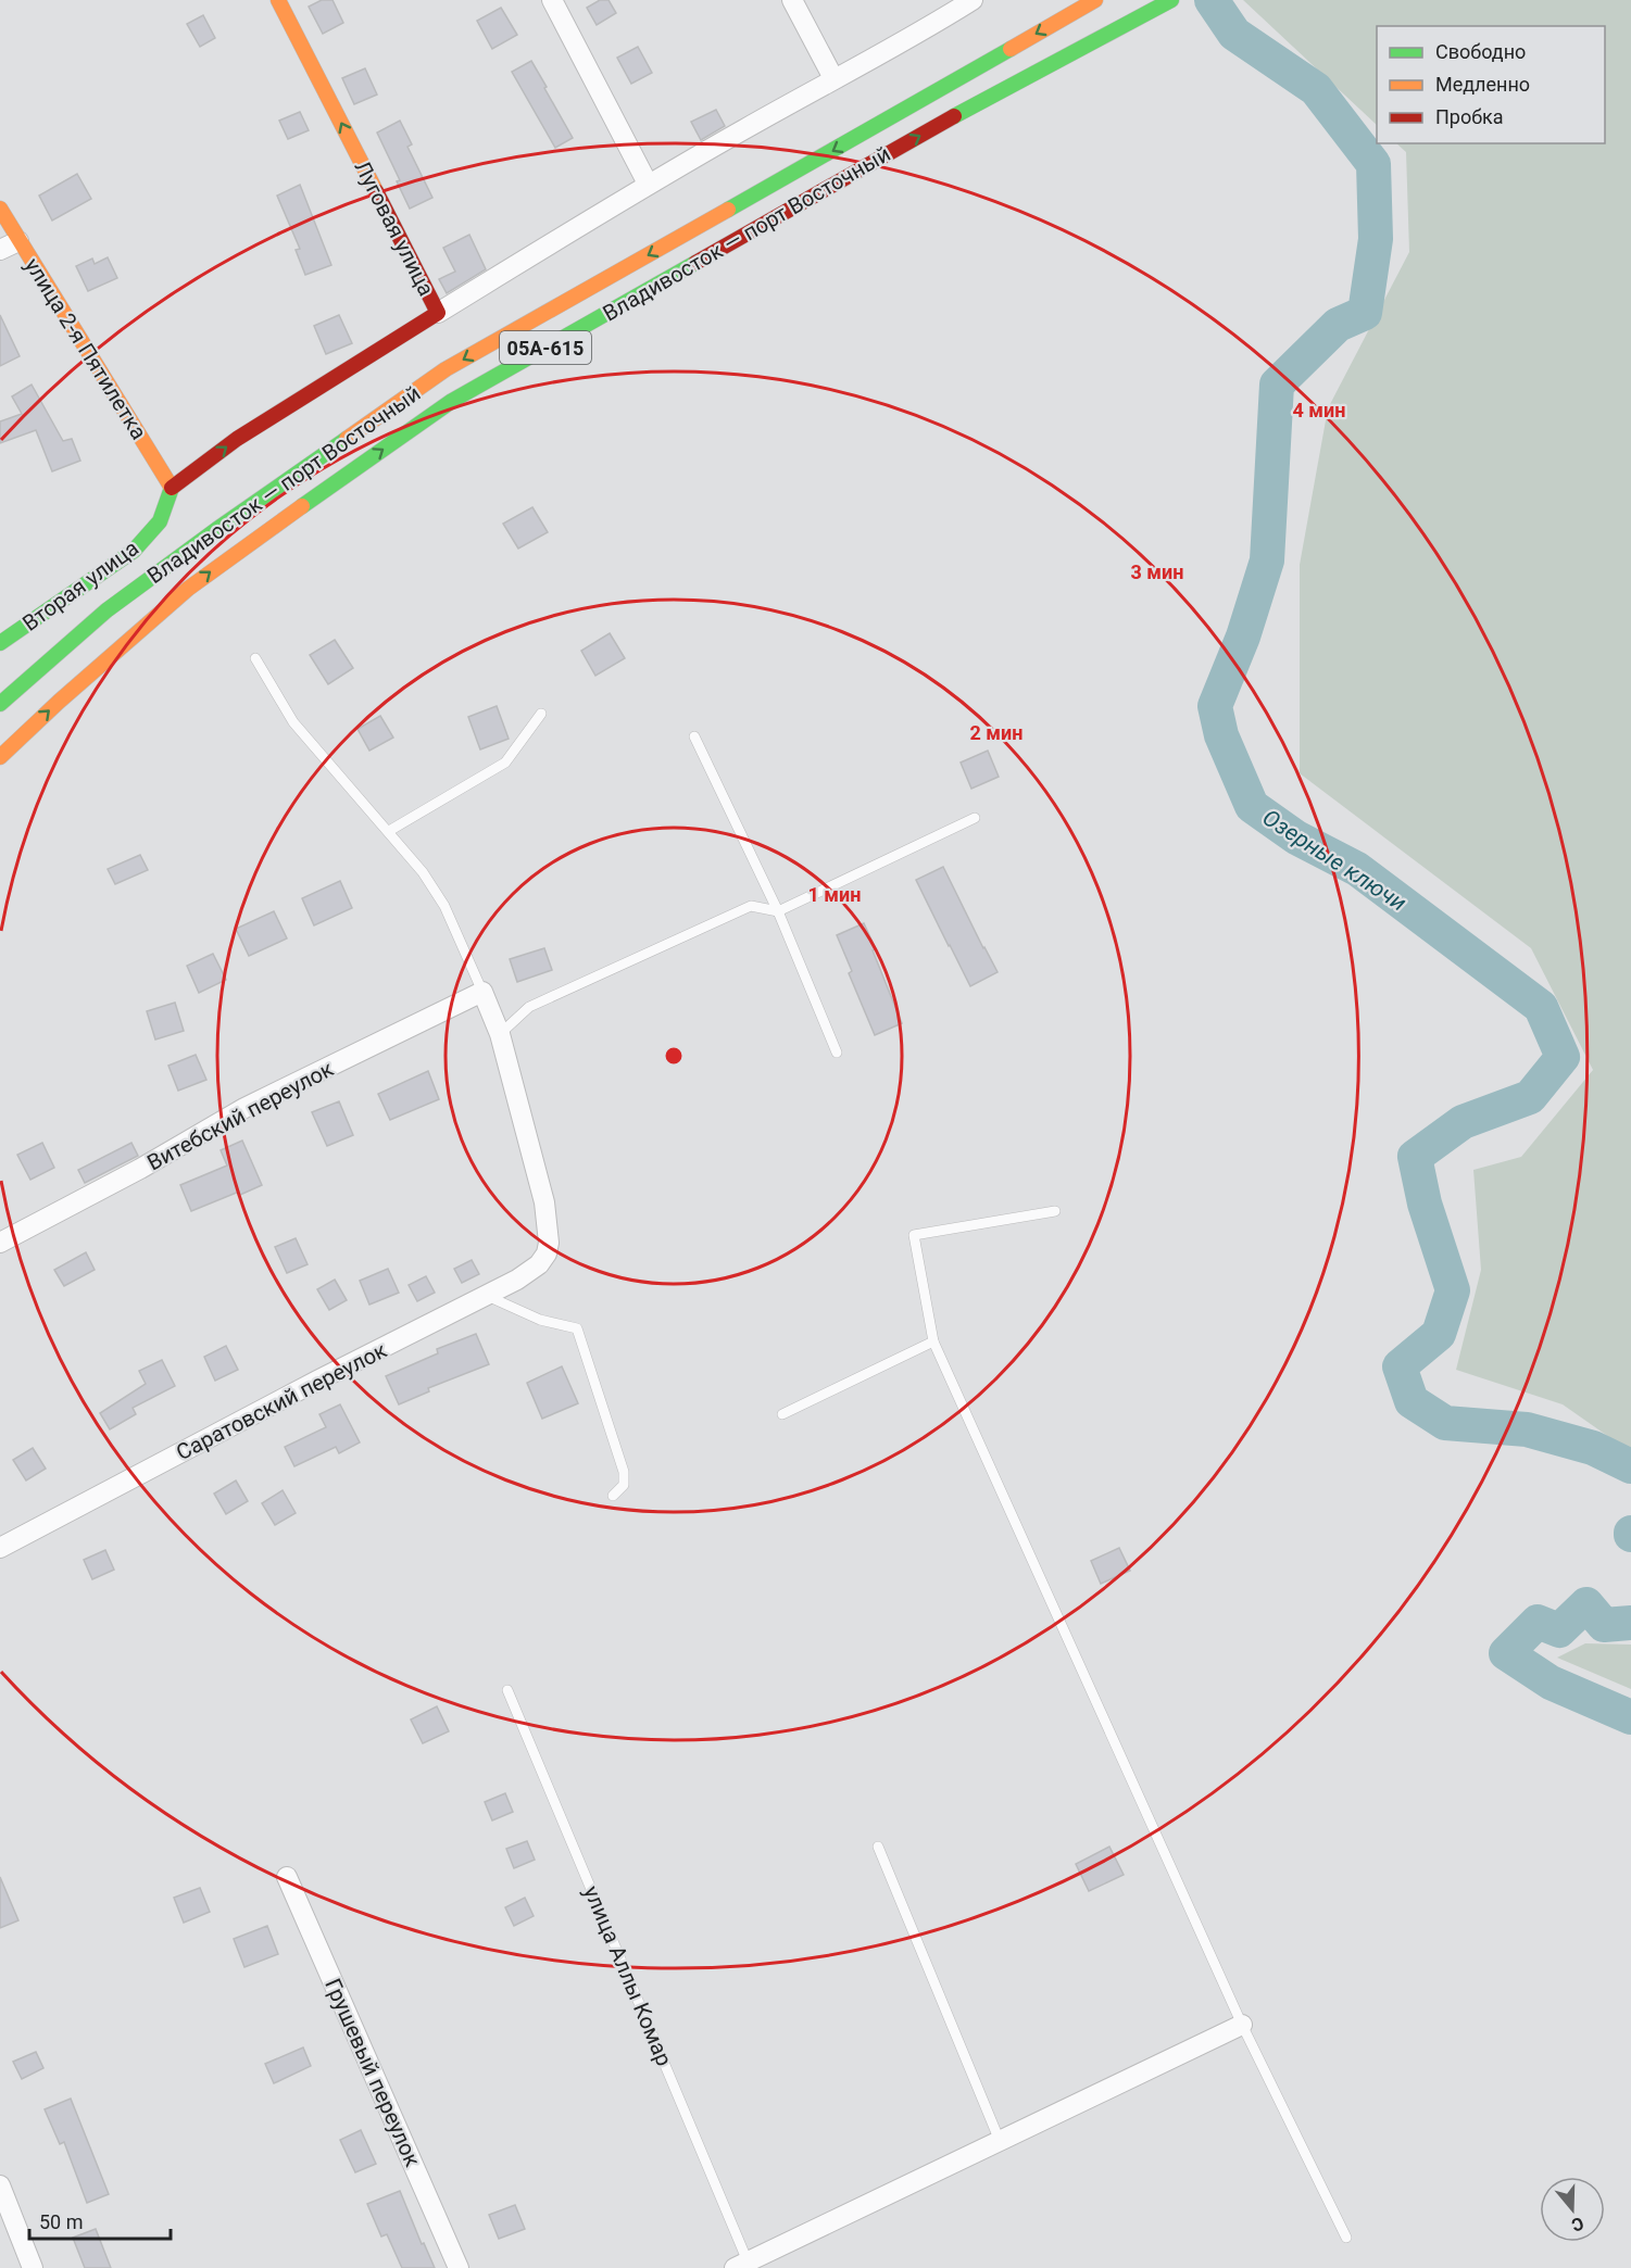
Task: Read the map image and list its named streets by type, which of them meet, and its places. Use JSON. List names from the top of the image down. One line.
{"streets":{"main road":["Луговая улица","Владивосток — порт Восточный","05А-615","улица 2-я Пятилетка","Вторая улица"],"street":["Витебский переулок","Саратовский переулок","Грушевый переулок"],"lane":["улица Аллы Комар"]},"crossings":[["Луговая улица","улица 2-я Пятилетка"],["Луговая улица","Вторая улица"],["улица 2-я Пятилетка","Вторая улица"]],"water":["Озерные ключи"],"legend":["Свободно","Медленно","Пробка"],"scale_bar":"50 m","north":"bottom","rings":["4 мин","3 мин","2 мин","1 мин"]}
